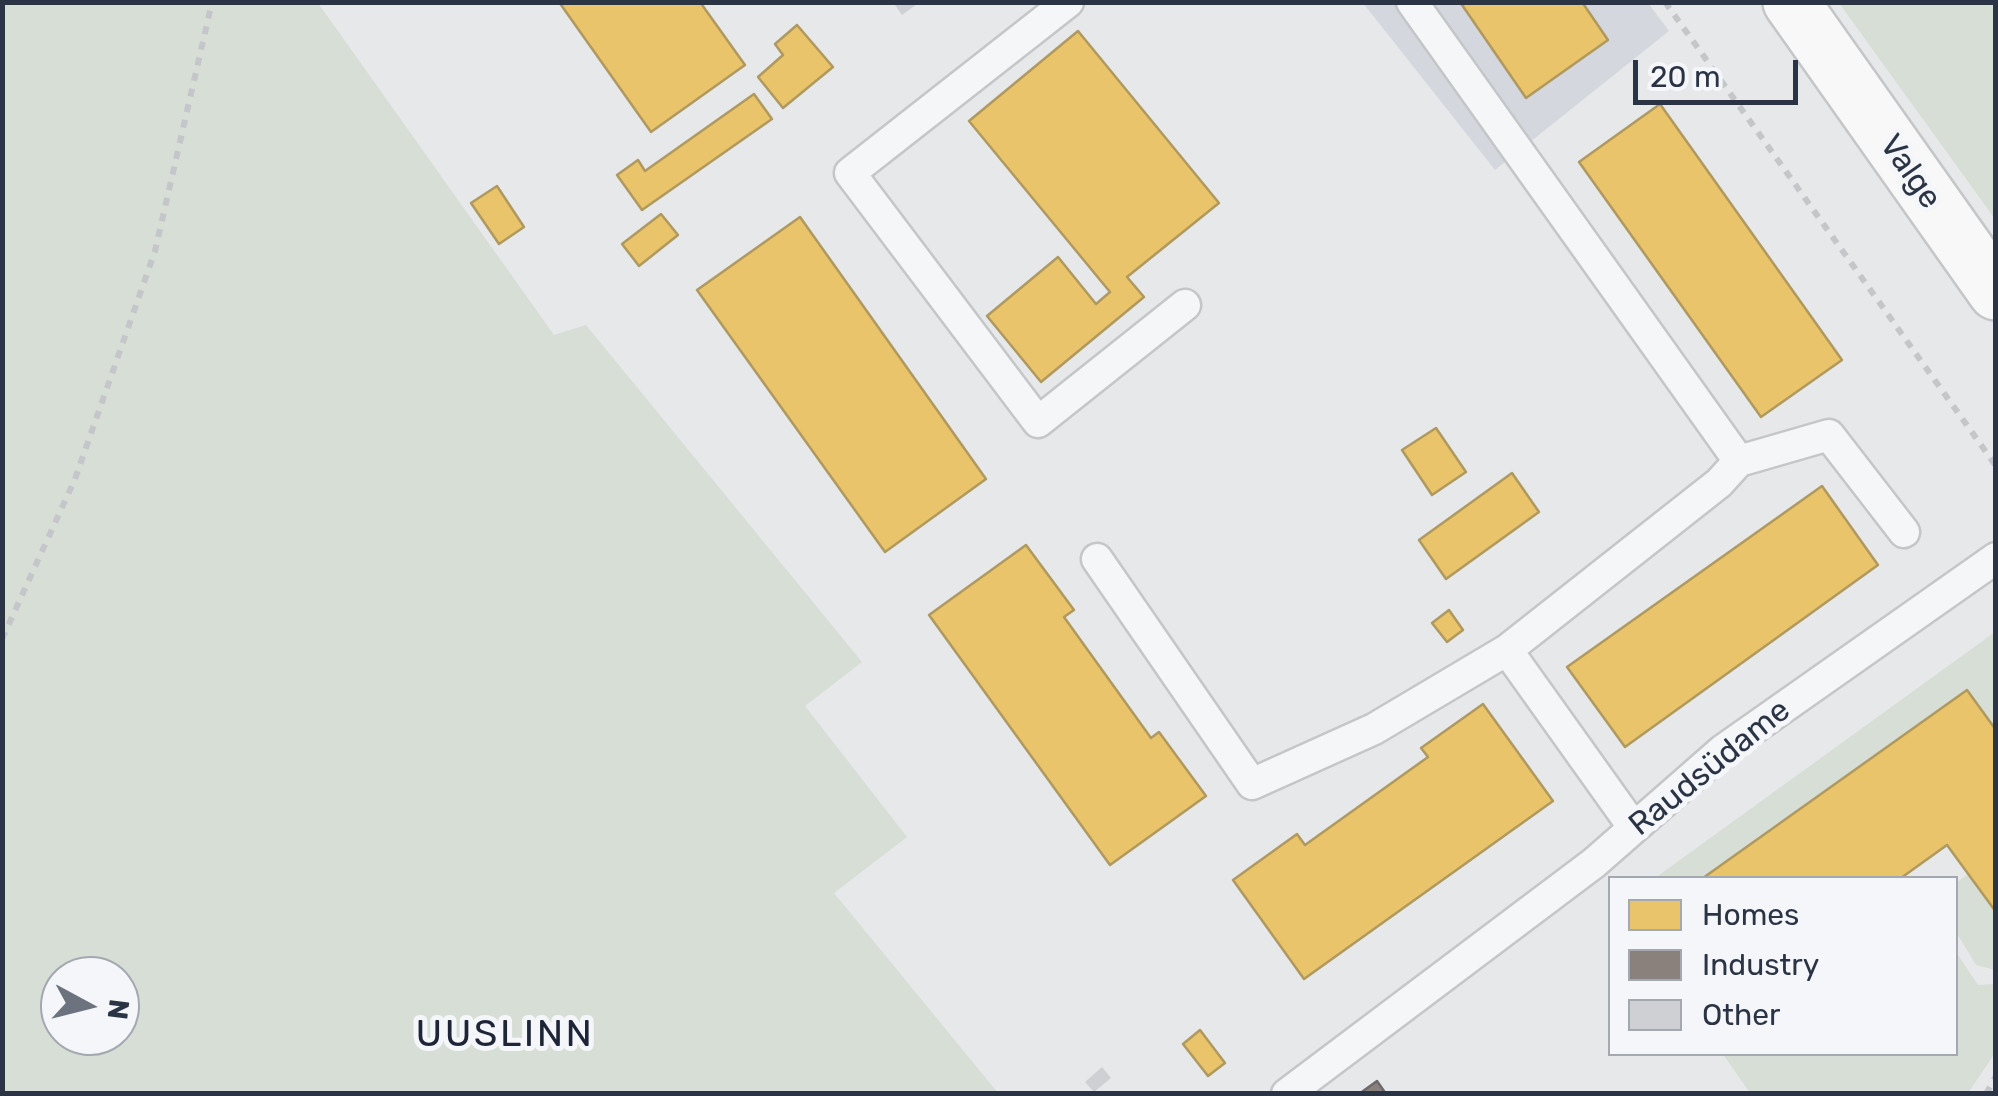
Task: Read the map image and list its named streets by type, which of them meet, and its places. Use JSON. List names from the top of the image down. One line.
{"streets":{"street":["Valge"],"lane":["Raudsüdame"]},"districts":["UUSLINN"],"legend":["Homes","Industry","Other"],"scale_bar":"20 m","north":"right"}
